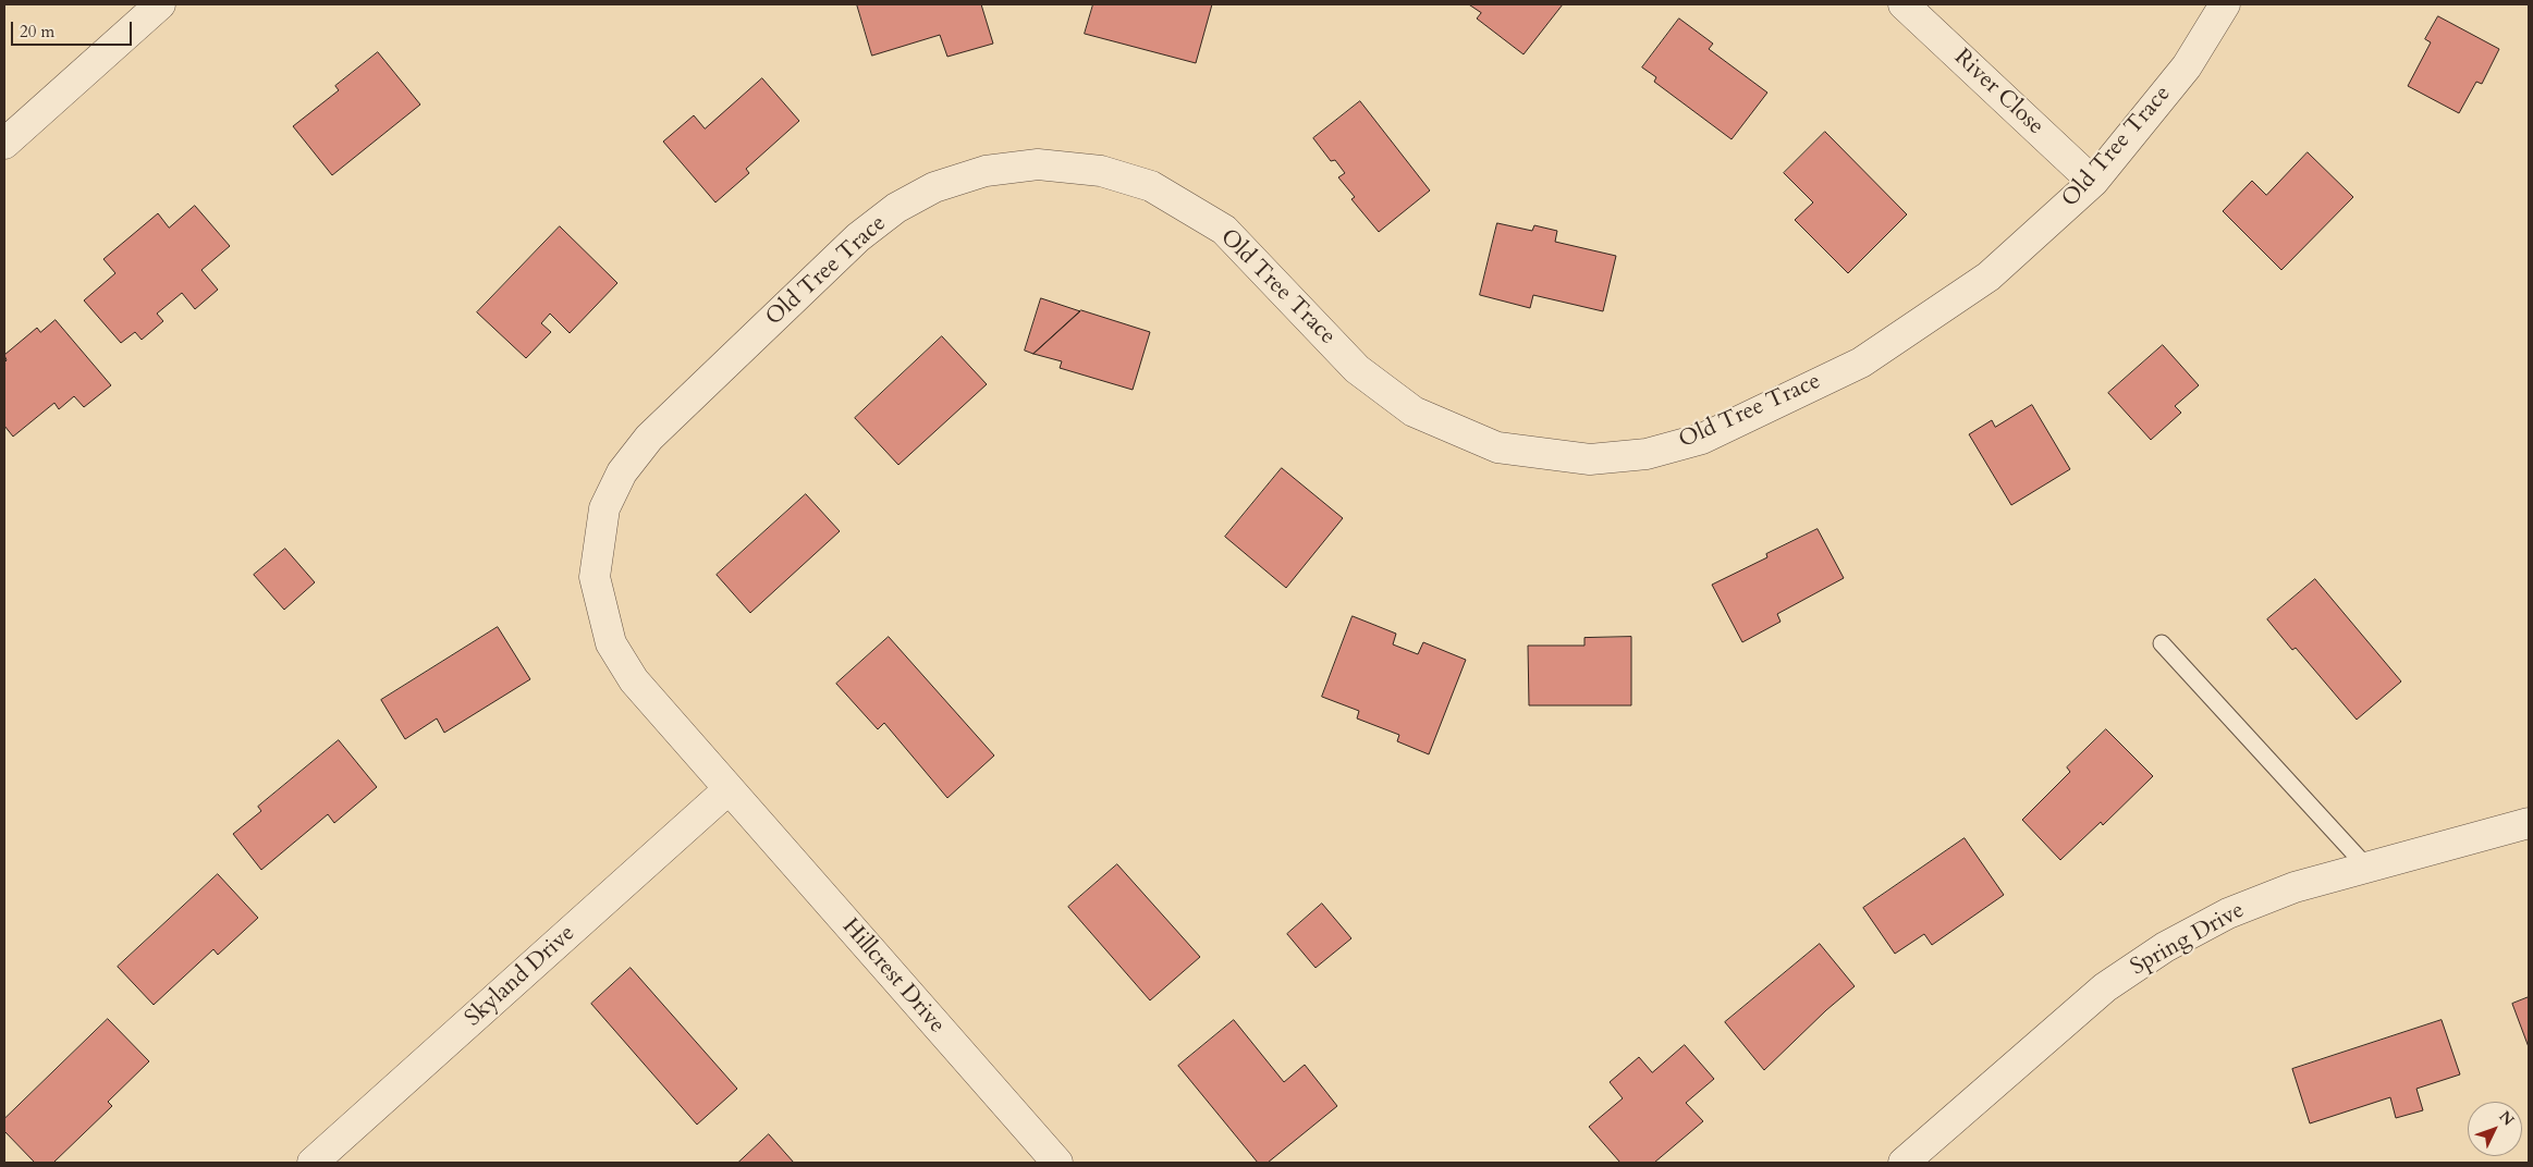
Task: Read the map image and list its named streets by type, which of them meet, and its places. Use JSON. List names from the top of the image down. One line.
{"streets":{"street":["River Close","Old Tree Trace","Spring Drive","Skyland Drive","Hillcrest Drive"]},"crossings":[["River Close","Old Tree Trace"],["Old Tree Trace","Skyland Drive"],["Old Tree Trace","Hillcrest Drive"],["Skyland Drive","Hillcrest Drive"]],"scale_bar":"20 m","north":"top right"}
